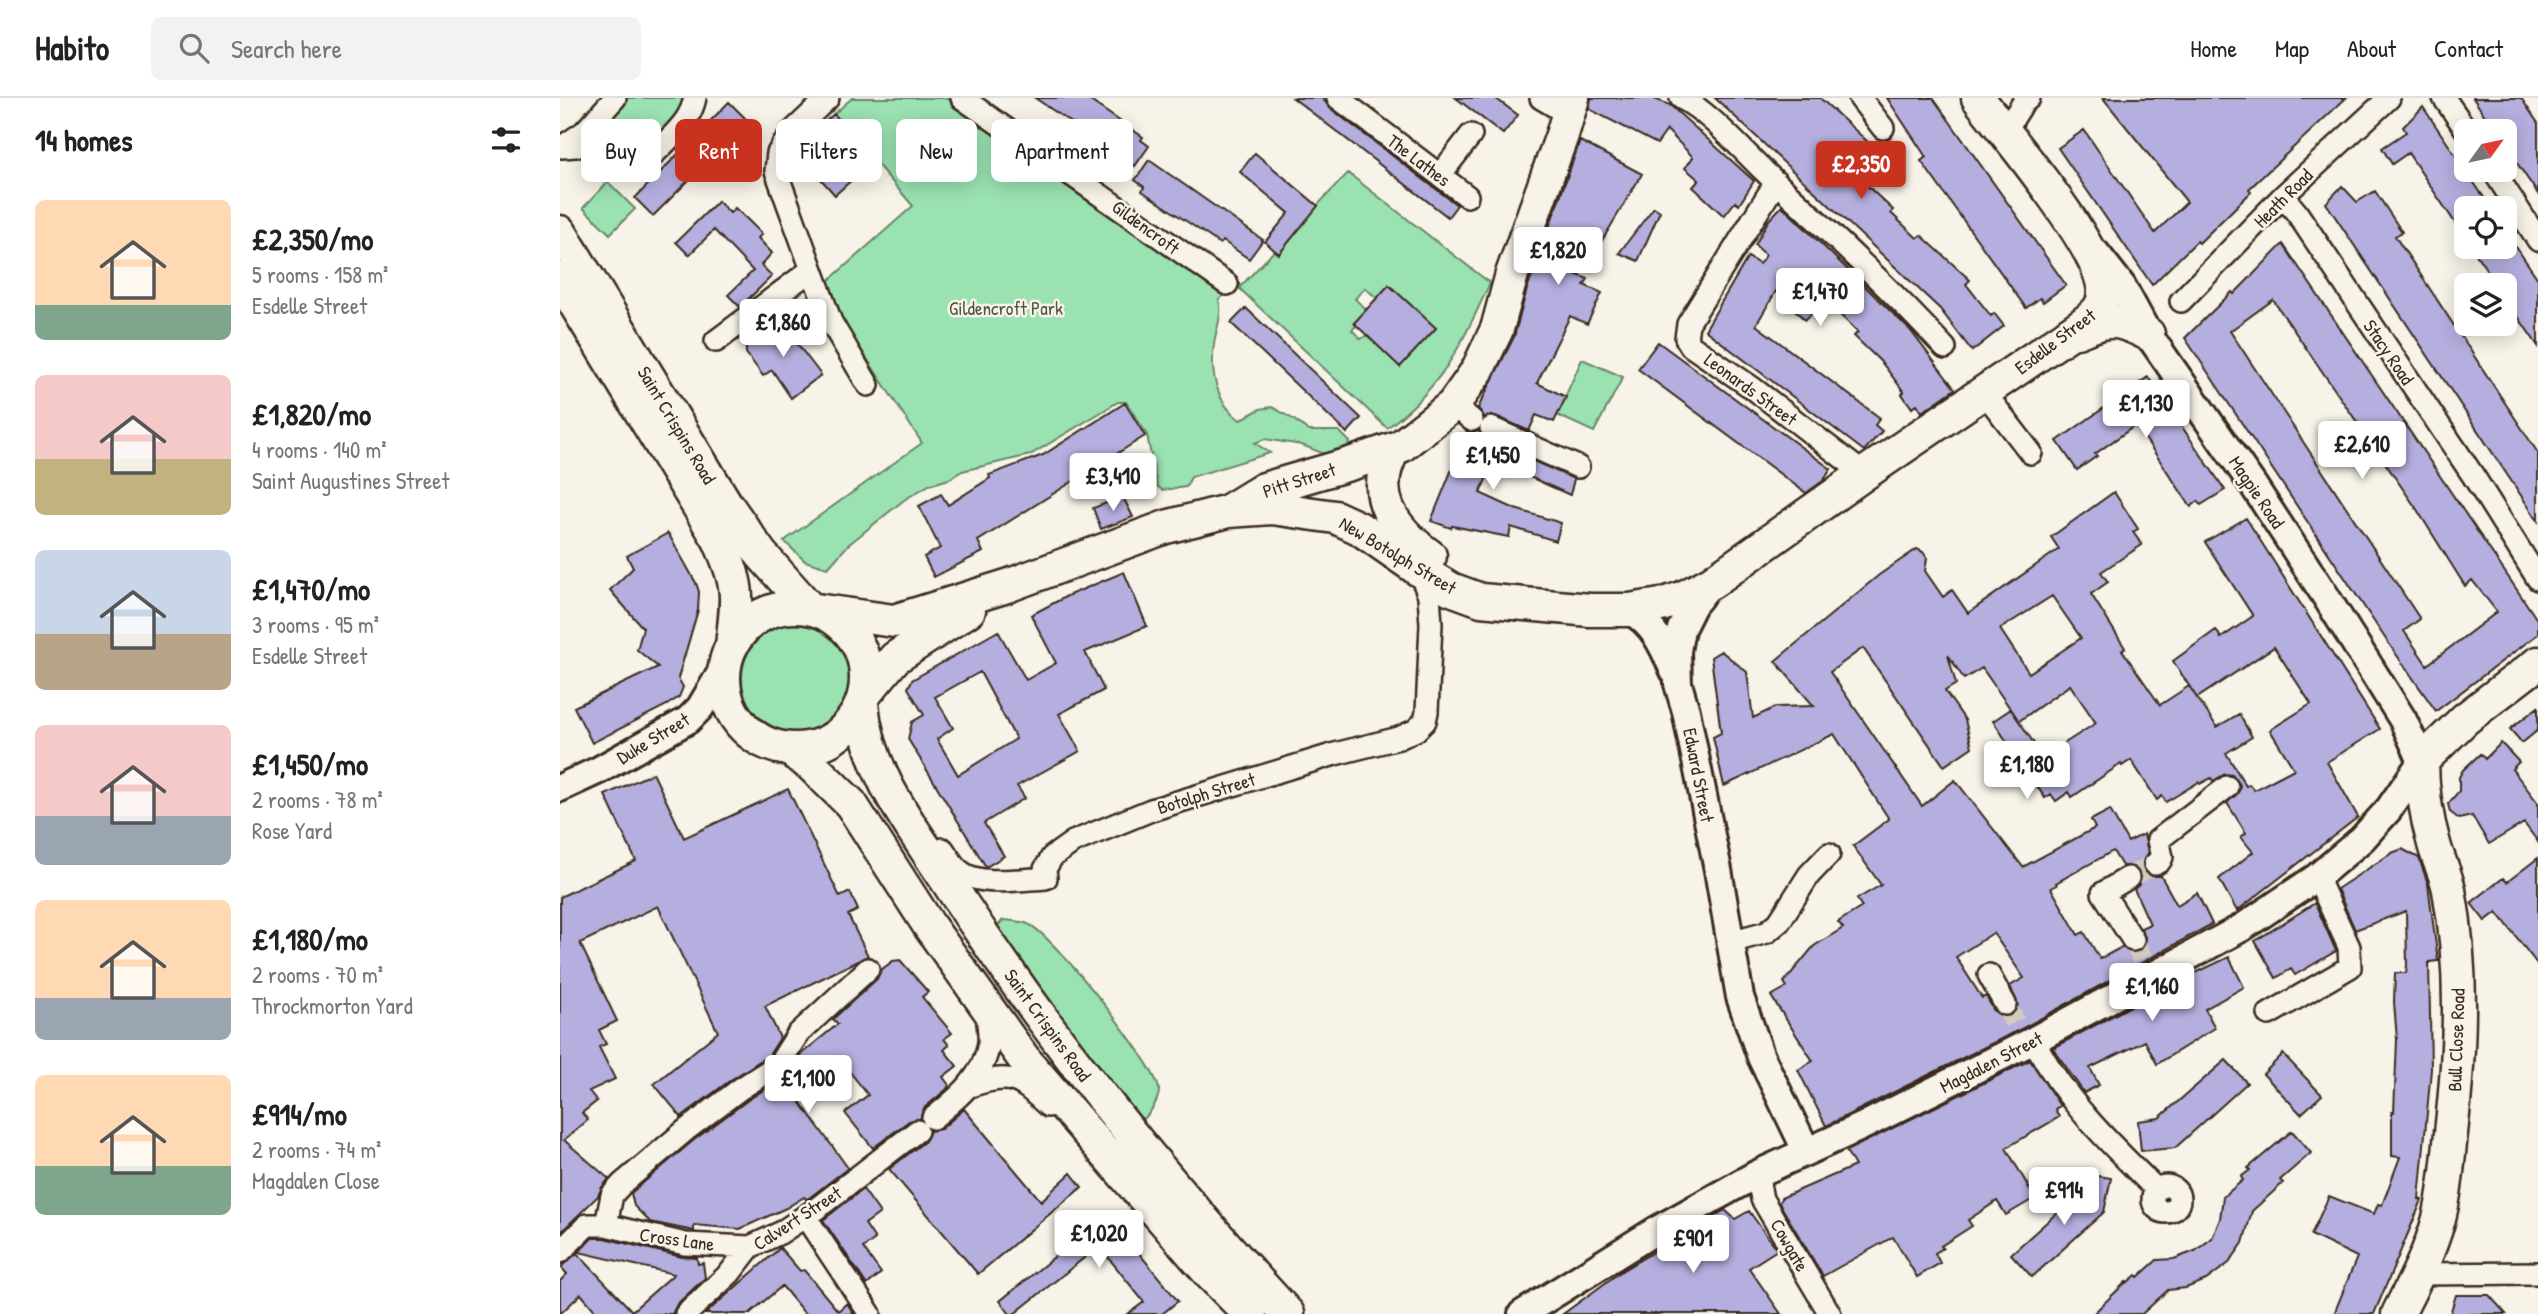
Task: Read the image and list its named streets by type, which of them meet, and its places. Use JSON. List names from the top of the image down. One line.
{"streets":{"main road":["Esdelle Street","Saint Crispins Road","Pitt Street","Magpie Road","New Botolph Street","Edward Street","Bull Close Road"],"street":["The Lathes","Heath Road","Gildencroft","Stacy Road","Leonards Street","Duke Street","Botolph Street","Magdalen Street","Calvert Street","Cross Lane","Cowgate"]},"crossings":[["Heath Road","Stacy Road"],["Esdelle Street","Magpie Road"],["Esdelle Street","Edward Street"],["Leonards Street","Edward Street"],["Saint Crispins Road","Pitt Street"],["Saint Crispins Road","Duke Street"],["Saint Crispins Road","Botolph Street"],["Saint Crispins Road","Calvert Street"],["Pitt Street","New Botolph Street"],["Pitt Street","Duke Street"],["Magpie Road","Bull Close Road"],["Magpie Road","Magdalen Street"],["New Botolph Street","Edward Street"],["New Botolph Street","Botolph Street"],["Edward Street","Magdalen Street"],["Bull Close Road","Magdalen Street"],["Magdalen Street","Cowgate"],["Calvert Street","Cross Lane"]],"parks":["Gildencroft Park"],"north":"top right","page":{"header":"Habito","search":"Search here","nav":["Home","Map","About","Contact"],"heading":"14 homes","chip":["Buy","Rent","Filters","New","Apartment"],"price":["£2,350","£1,820","£1,470","£1,860","£1,130","£2,610","£1,450","£3,410","£1,180","£1,160","£1,100","£914","£1,020","£901"],"list":[{"name":"£2,350/mo","note":"5 rooms · 158 m² · Esdelle Street"},{"name":"£1,820/mo","note":"4 rooms · 140 m² · Saint Augustines Street"},{"name":"£1,470/mo","note":"3 rooms · 95 m² · Esdelle Street"},{"name":"£1,450/mo","note":"2 rooms · 78 m² · Rose Yard"},{"name":"£1,180/mo","note":"2 rooms · 70 m² · Throckmorton Yard"},{"name":"£914/mo","note":"2 rooms · 74 m² · Magdalen Close"}]}}
